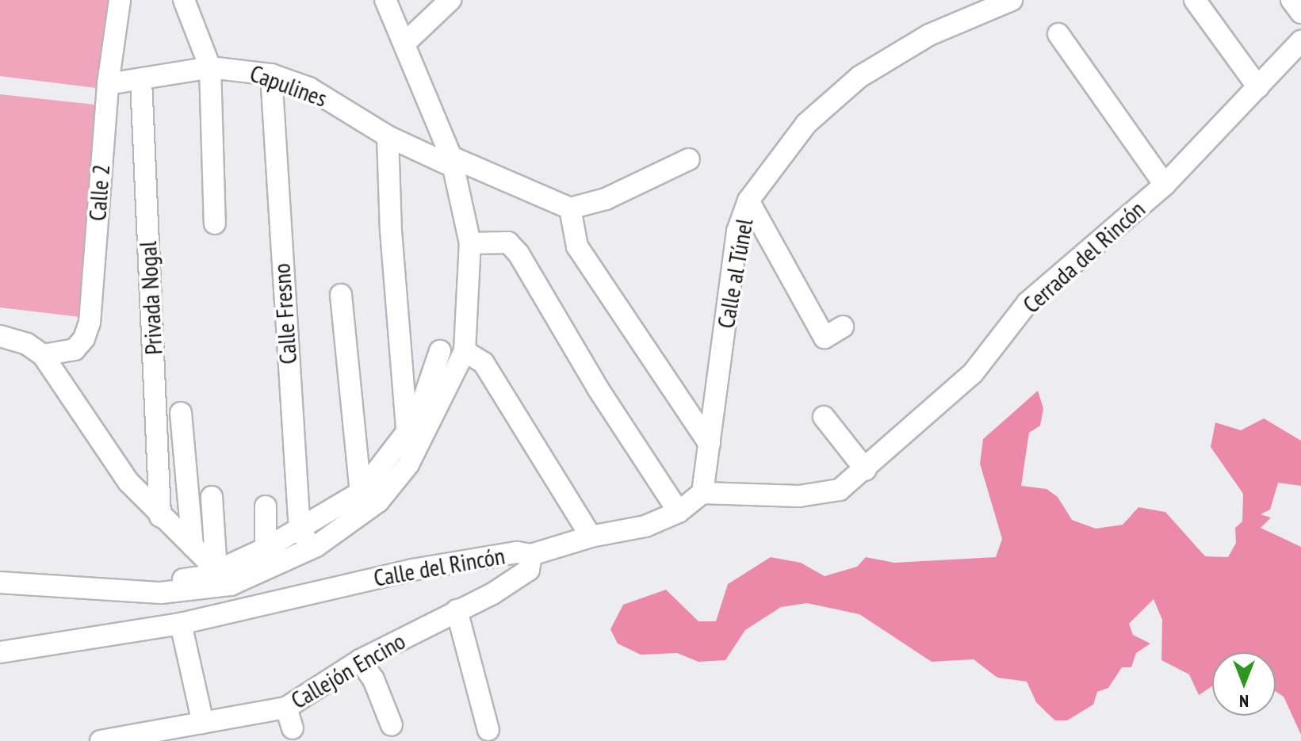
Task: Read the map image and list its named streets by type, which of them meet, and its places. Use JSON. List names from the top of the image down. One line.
{"streets":{"street":["Capulines","Calle 2","Cerrada del Rincón","Calle al Túnel","Privada Nogal","Calle Fresno","Calle del Rincón","Callejón Encino"]},"crossings":[["Capulines","Calle 2"],["Capulines","Privada Nogal"],["Capulines","Calle Fresno"],["Calle al Túnel","Calle del Rincón"],["Calle del Rincón","Callejón Encino"]],"north":"bottom"}
